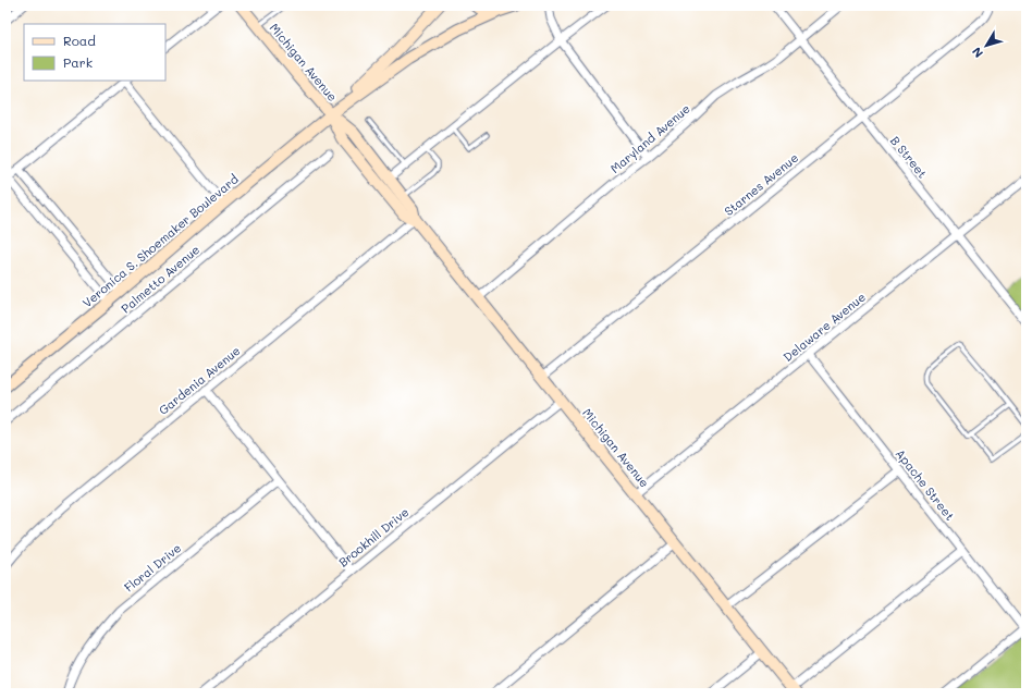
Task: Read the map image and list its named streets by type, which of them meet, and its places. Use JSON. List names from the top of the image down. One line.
{"streets":{"street":["Michigan Avenue","Maryland Avenue","B Street","Starnes Avenue","Veronica S. Shoemaker Boulevard","Palmetto Avenue","Delaware Avenue","Gardenia Avenue","Apache Street","Brookhill Drive","Floral Drive"]},"crossings":[["Michigan Avenue","Maryland Avenue"],["Michigan Avenue","Starnes Avenue"],["Michigan Avenue","Veronica S. Shoemaker Boulevard"],["Michigan Avenue","Delaware Avenue"],["Michigan Avenue","Gardenia Avenue"],["Michigan Avenue","Brookhill Drive"],["Maryland Avenue","B Street"],["B Street","Starnes Avenue"],["B Street","Delaware Avenue"],["Delaware Avenue","Apache Street"]],"legend":["Road","Park"],"north":"bottom left"}
